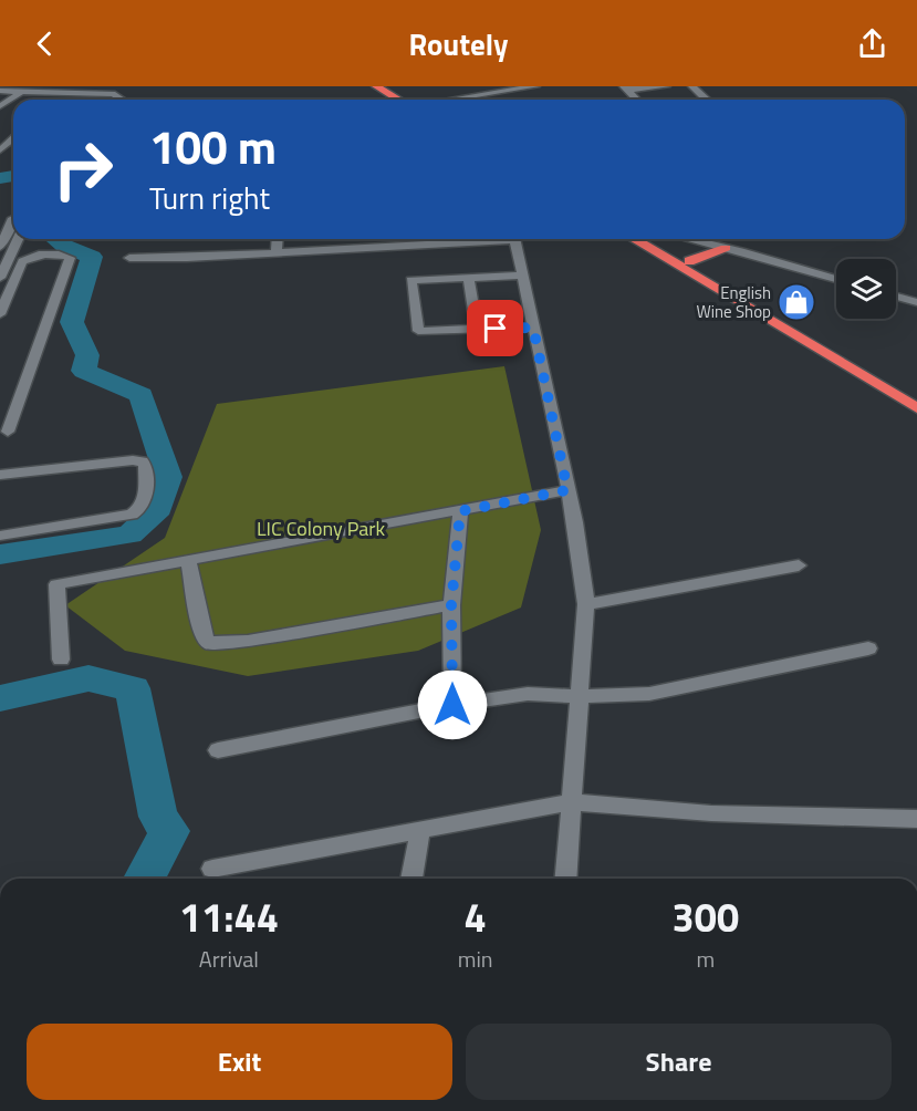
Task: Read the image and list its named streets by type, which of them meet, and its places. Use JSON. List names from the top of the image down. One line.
{"parks":["LIC Colony Park"],"places":{"shop":["English Wine Shop"]},"page":{"header":"Routely","turn":["100 m","Turn right"],"eta":["11:44","Arrival","4","min","300","m"],"buttons":["Exit","Share"]}}
